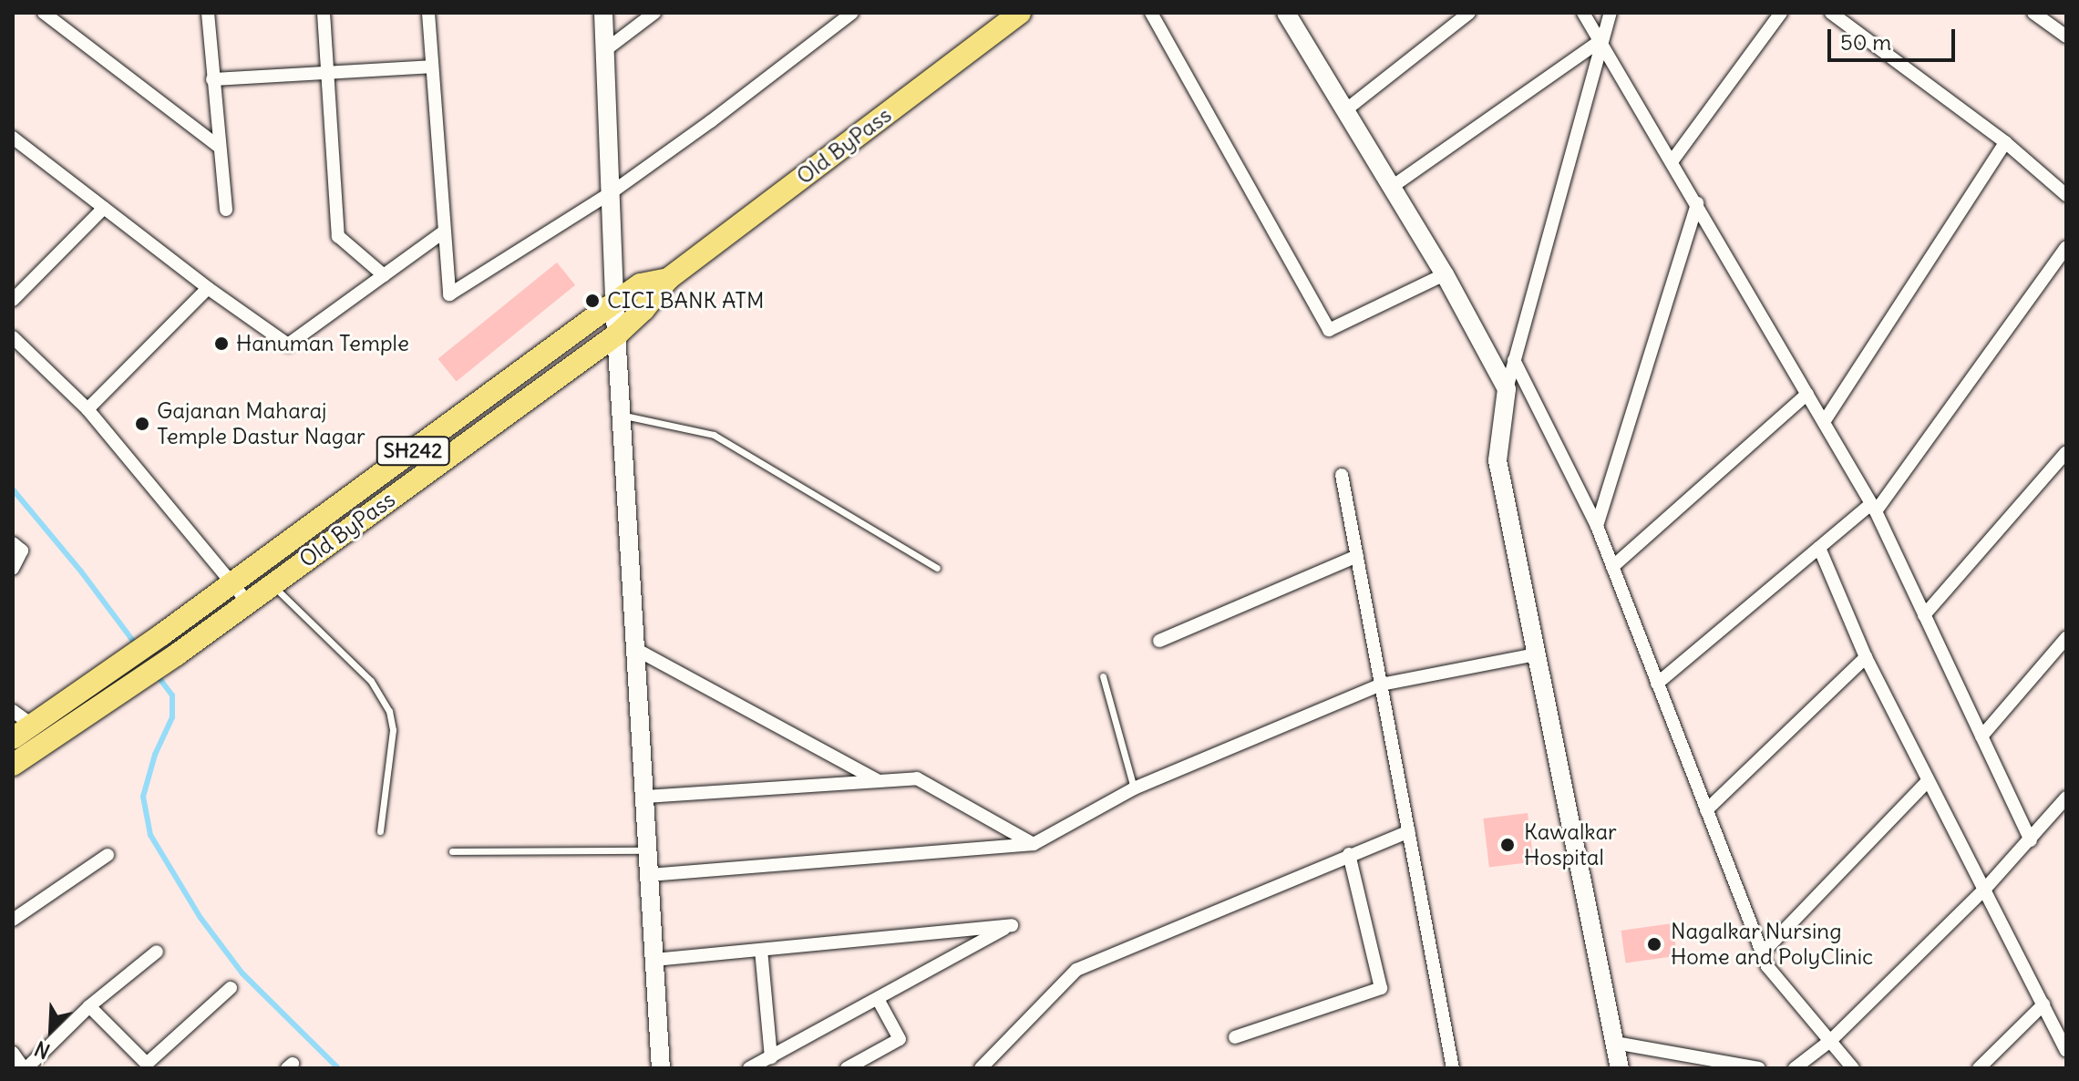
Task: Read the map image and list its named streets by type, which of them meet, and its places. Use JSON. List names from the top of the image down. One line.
{"streets":{"main road":["Old ByPass","SH242"]},"places":["CICI BANK ATM","Hanuman Temple","Gajanan Maharaj Temple Dastur Nagar","Kawalkar Hospital","Nagalkar Nursing Home and PolyClinic"],"scale_bar":"50 m","north":"bottom left"}
